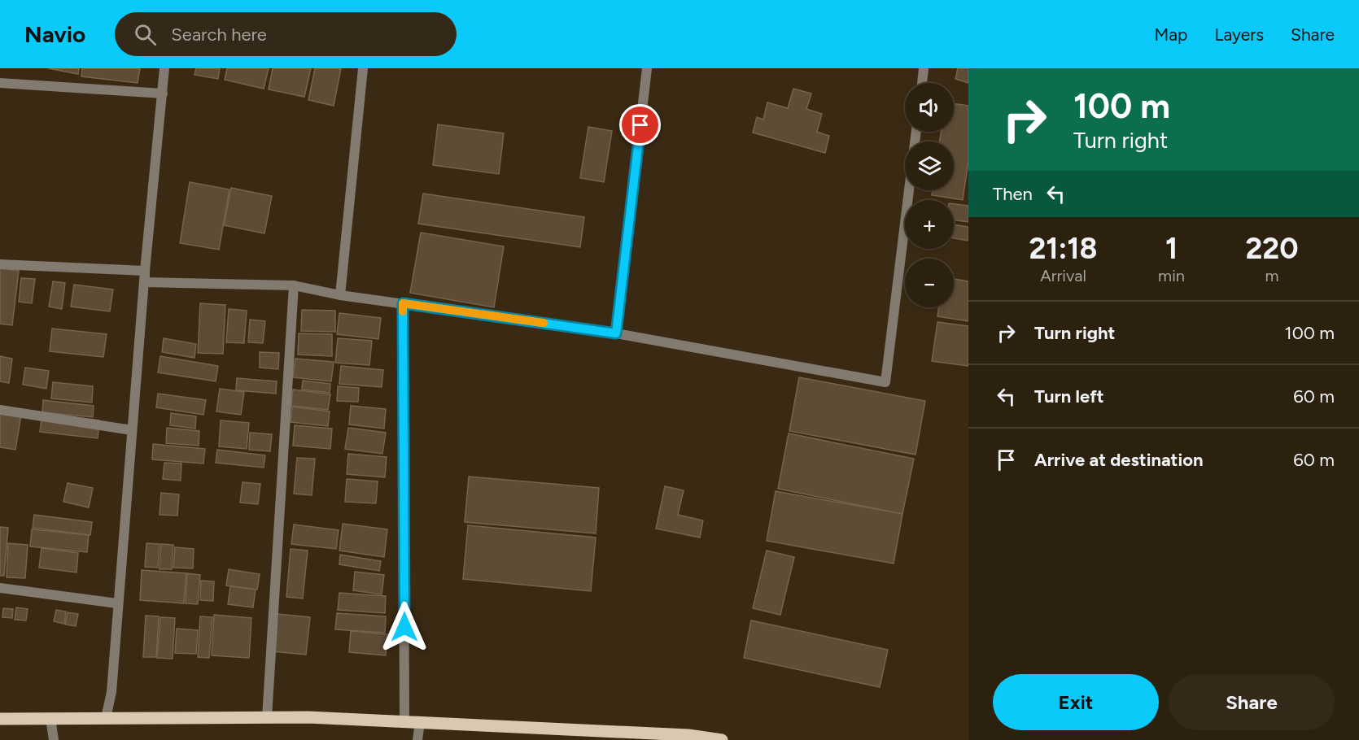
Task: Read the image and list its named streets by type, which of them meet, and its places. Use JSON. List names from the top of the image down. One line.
{"page":{"header":"Navio","search":"Search here","nav":["Map","Layers","Share"],"turn":["100 m","Turn right"],"map_buttons":["+","−"],"then":"Then","eta":["21:18","Arrival","1","min","220","m"],"list":[{"name":"Turn right","value":"100 m"},{"name":"Turn left","value":"60 m"},{"name":"Arrive at destination","value":"60 m"}],"buttons":["Exit","Share"]}}
